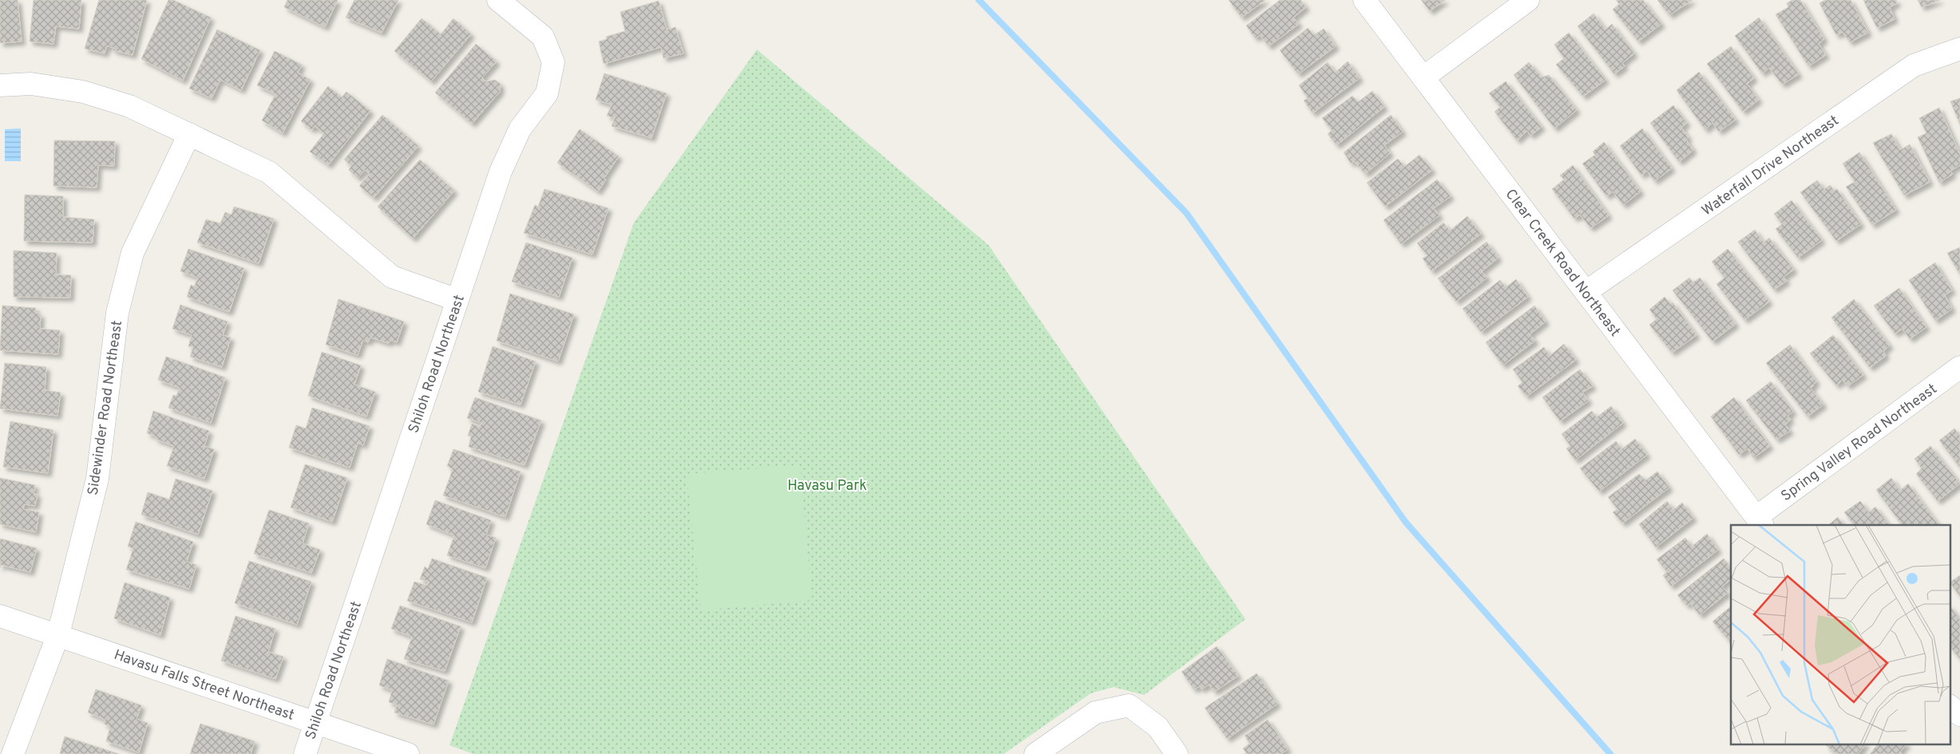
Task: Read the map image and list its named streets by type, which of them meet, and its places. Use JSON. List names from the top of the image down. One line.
{"streets":{"street":["Waterfall Drive Northeast","Clear Creek Road Northeast","Shiloh Road Northeast","Sidewinder Road Northeast","Spring Valley Road Northeast","Havasu Falls Street Northeast"]},"crossings":[["Waterfall Drive Northeast","Clear Creek Road Northeast"],["Clear Creek Road Northeast","Spring Valley Road Northeast"],["Shiloh Road Northeast","Havasu Falls Street Northeast"],["Sidewinder Road Northeast","Havasu Falls Street Northeast"]],"parks":["Havasu Park"]}
